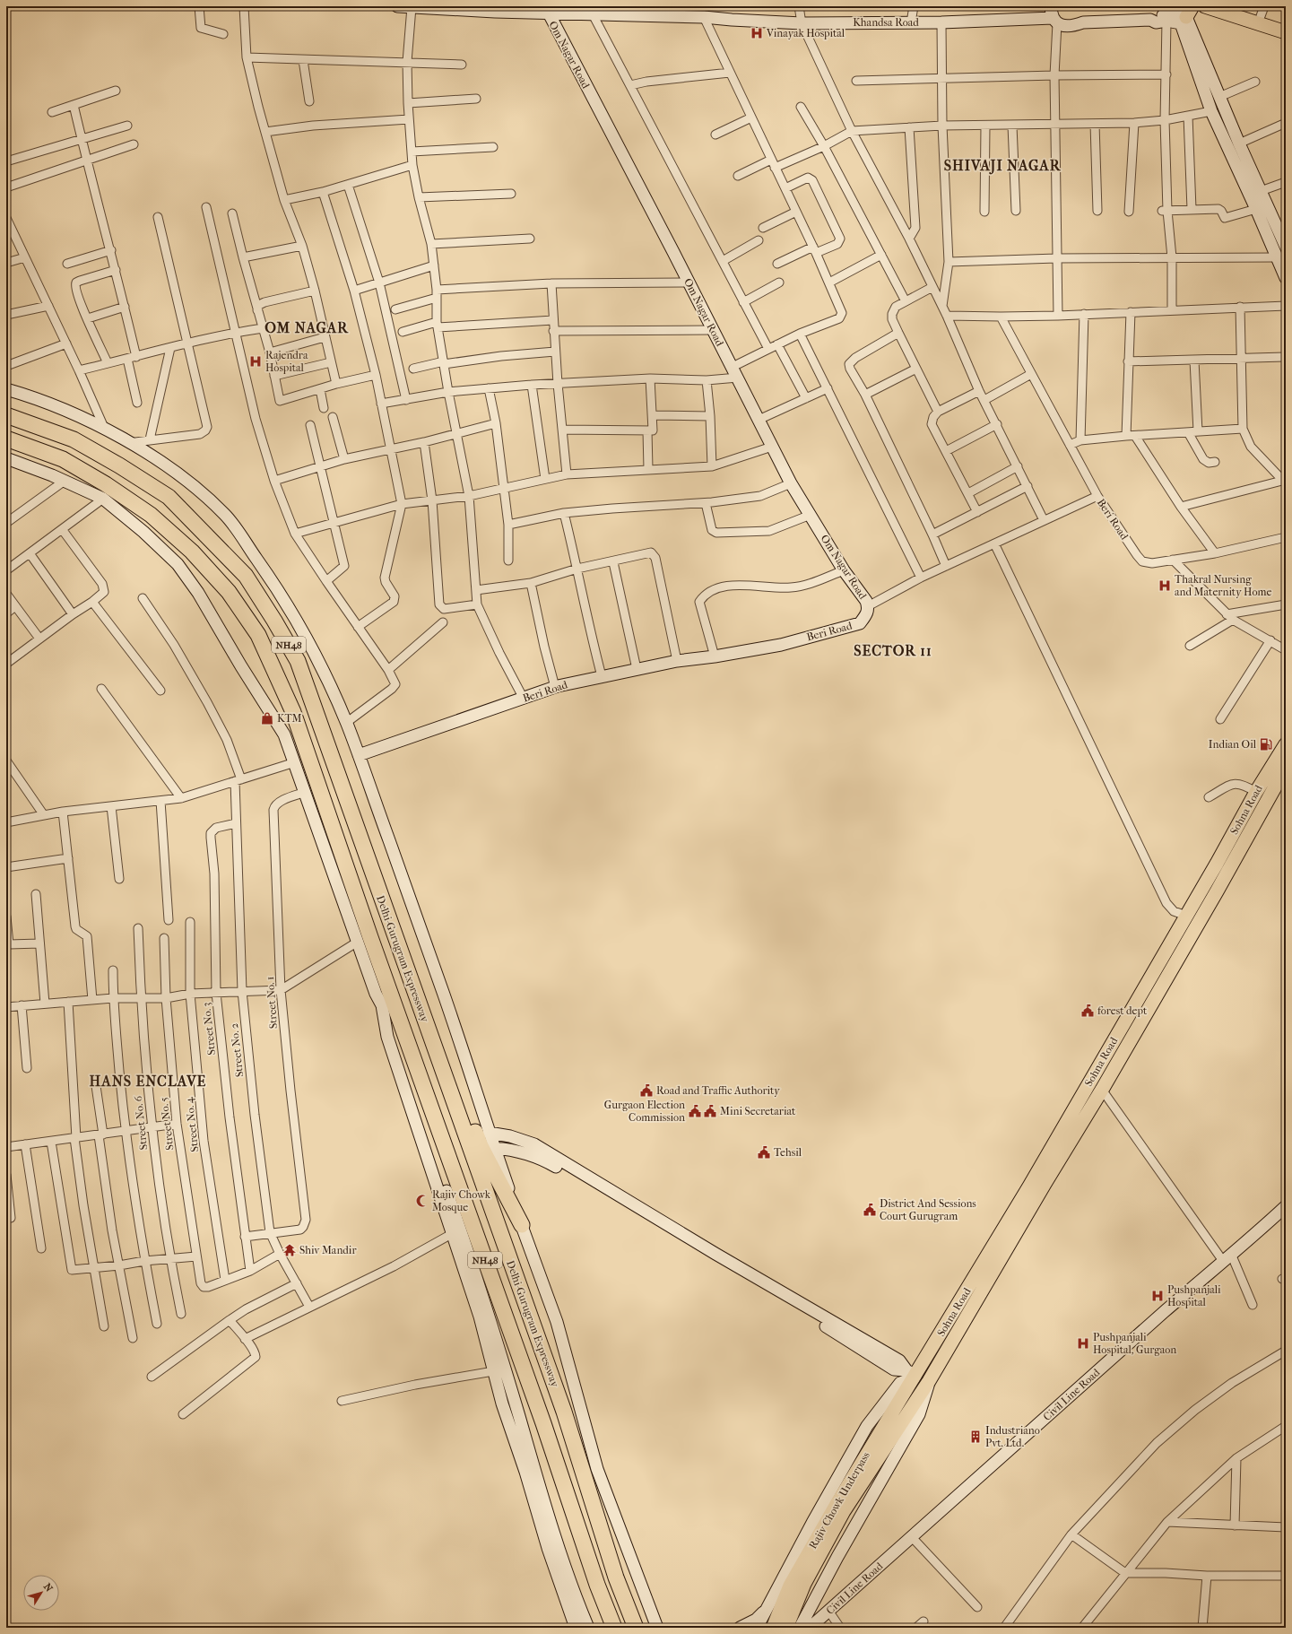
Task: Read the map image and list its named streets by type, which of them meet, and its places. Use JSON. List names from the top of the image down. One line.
{"streets":{"highway":["NH48","Delhi-Gurugram Expressway"],"main road":["Sohna Road","Rajiv Chowk Underpass"],"street":["Khandsa Road","Om Nagar Road","Beri Road","Street No. 1","Street No. 3","Street No. 2","Street No. 6","Street No. 5","Street No. 4","Civil Line Road"]},"crossings":[["Khandsa Road","Om Nagar Road"],["Om Nagar Road","Beri Road"],["Sohna Road","Rajiv Chowk Underpass"],["Street No. 1","Street No. 2"],["Street No. 3","Street No. 2"],["Street No. 5","Street No. 4"]],"districts":["SHIVAJI NAGAR","OM NAGAR","SECTOR 11","HANS ENCLAVE"],"places":{"hospital":["Vinayak Hospital","Rajendra Hospital","Thakral Nursing and Maternity Home","Pushpanjali Hospital","Pushpanjali Hospital, Gurgaon"],"shop":["KTM"],"fuel station":["Indian Oil"],"public building":["forest dept","Road and Traffic Authority","Gurgaon Election Commission","Mini Secretariat","Tehsil","District And Sessions Court Gurugram"],"mosque":["Rajiv Chowk Mosque"],"temple":["Shiv Mandir"],"building":["Industriano Pvt. Ltd."]},"north":"top right"}
